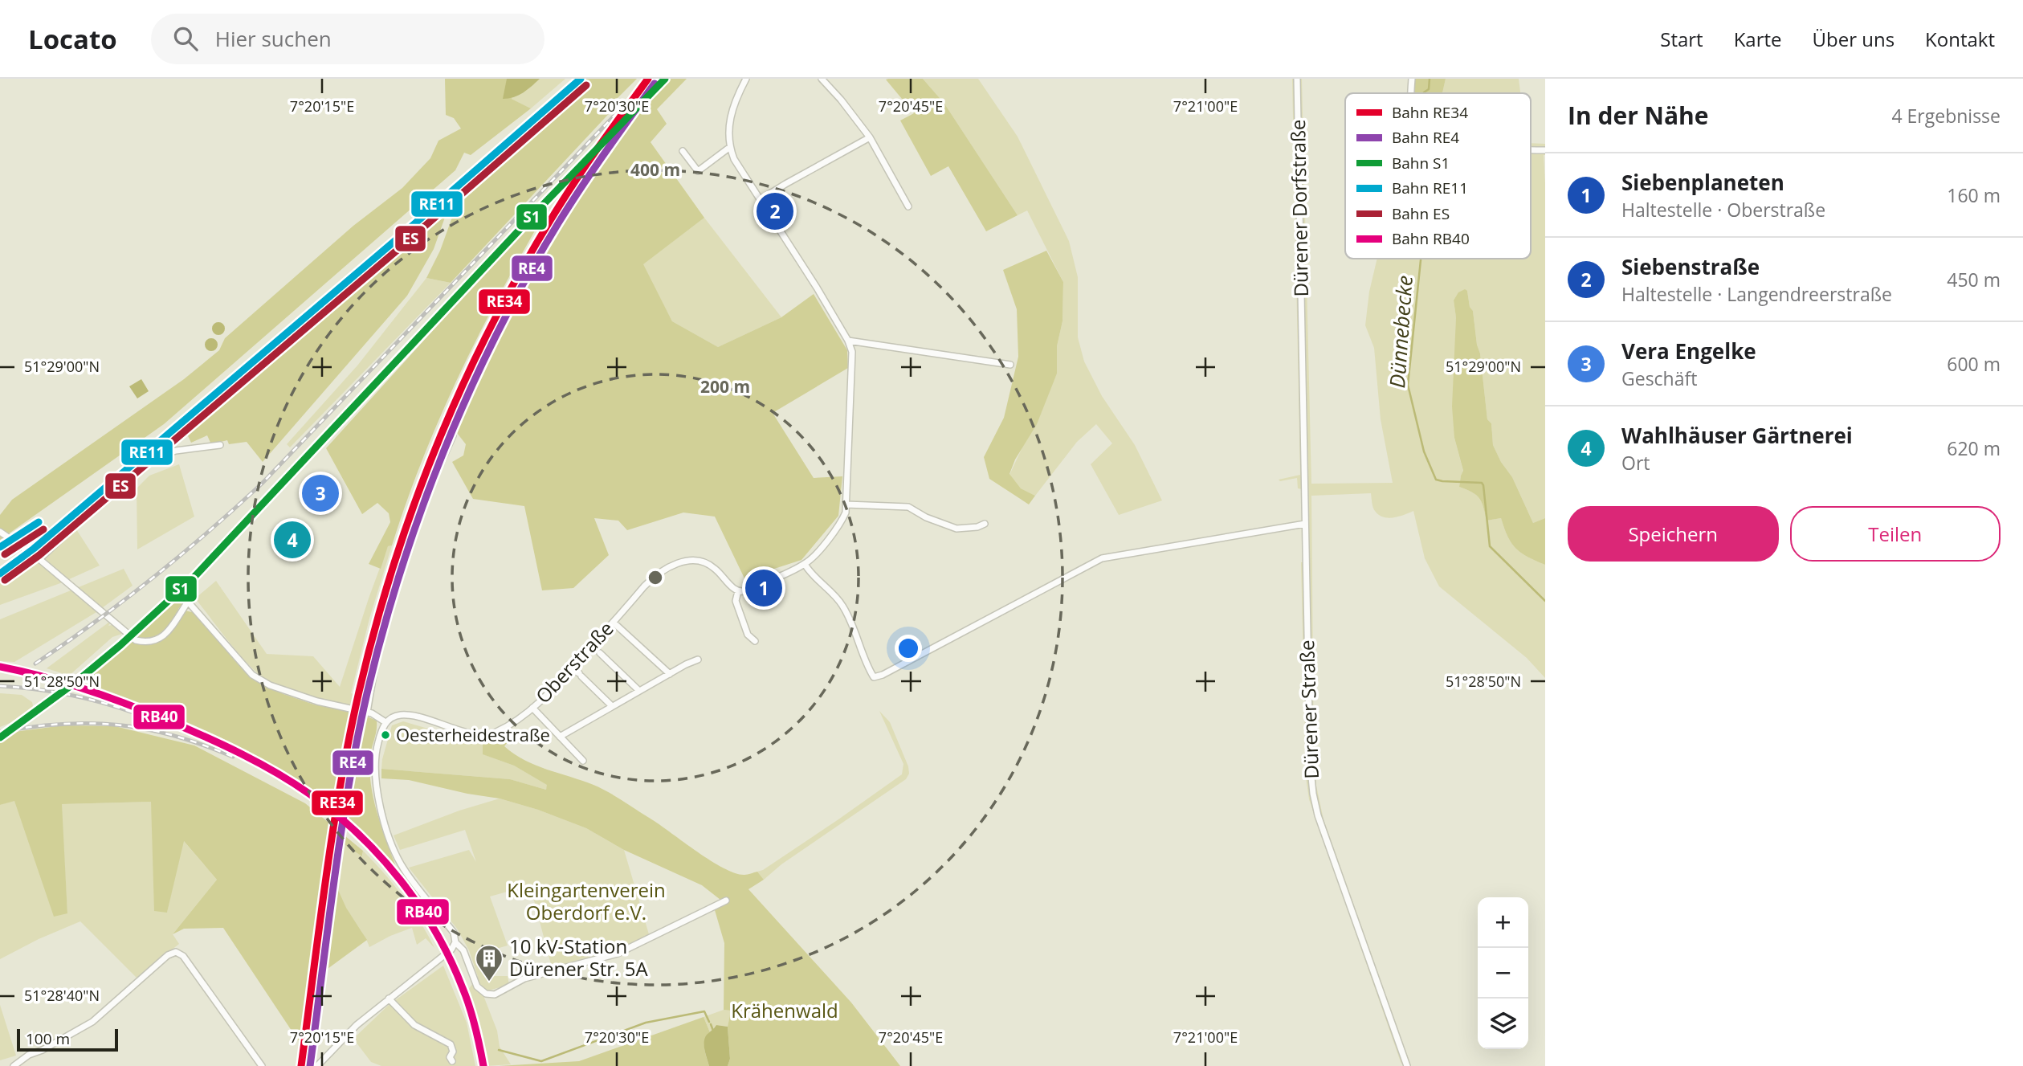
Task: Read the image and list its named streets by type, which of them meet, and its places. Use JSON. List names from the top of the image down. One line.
{"streets":{"street":["Dürener Dorfstraße","Oberstraße","Dürener Straße"]},"crossings":[["Dürener Dorfstraße","Dürener Straße"]],"water":["Dünnebecke"],"parks":["Kleingartenverein Oberdorf e.V.","Krähenwald"],"places":{"other":["Oesterheidestraße"],"building":["10 kV-Station Dürener Str. 5A"]},"lines":["rail line RE34","rail line S1","rail line RE11","rail line RE4","rail line ES","rail line RB40"],"legend":["Bahn RE34","Bahn RE4","Bahn S1","Bahn RE11","Bahn ES","Bahn RB40"],"scale_bar":"100 m","page":{"header":"Locato","search":"Hier suchen","nav":["Start","Karte","Über uns","Kontakt"],"heading":["In der Nähe","4 Ergebnisse"],"list":[{"mark":"1","name":"Siebenplaneten","note":"Haltestelle · Oberstraße","value":"160 m"},{"mark":"2","name":"Siebenstraße","note":"Haltestelle · Langendreerstraße","value":"450 m"},{"mark":"3","name":"Vera Engelke","note":"Geschäft","value":"600 m"},{"mark":"4","name":"Wahlhäuser Gärtnerei","note":"Ort","value":"620 m"}],"pins":["2","3","4","1"],"buttons":["Speichern","Teilen"],"map_buttons":["+","−"],"scale":"100 m"},"coordinates":["7°20'15\"E","7°20'30\"E","7°20'45\"E","7°21'00\"E","51°29'00\"N","51°28'50\"N","51°28'40\"N"],"rings":["400 m","200 m"]}
